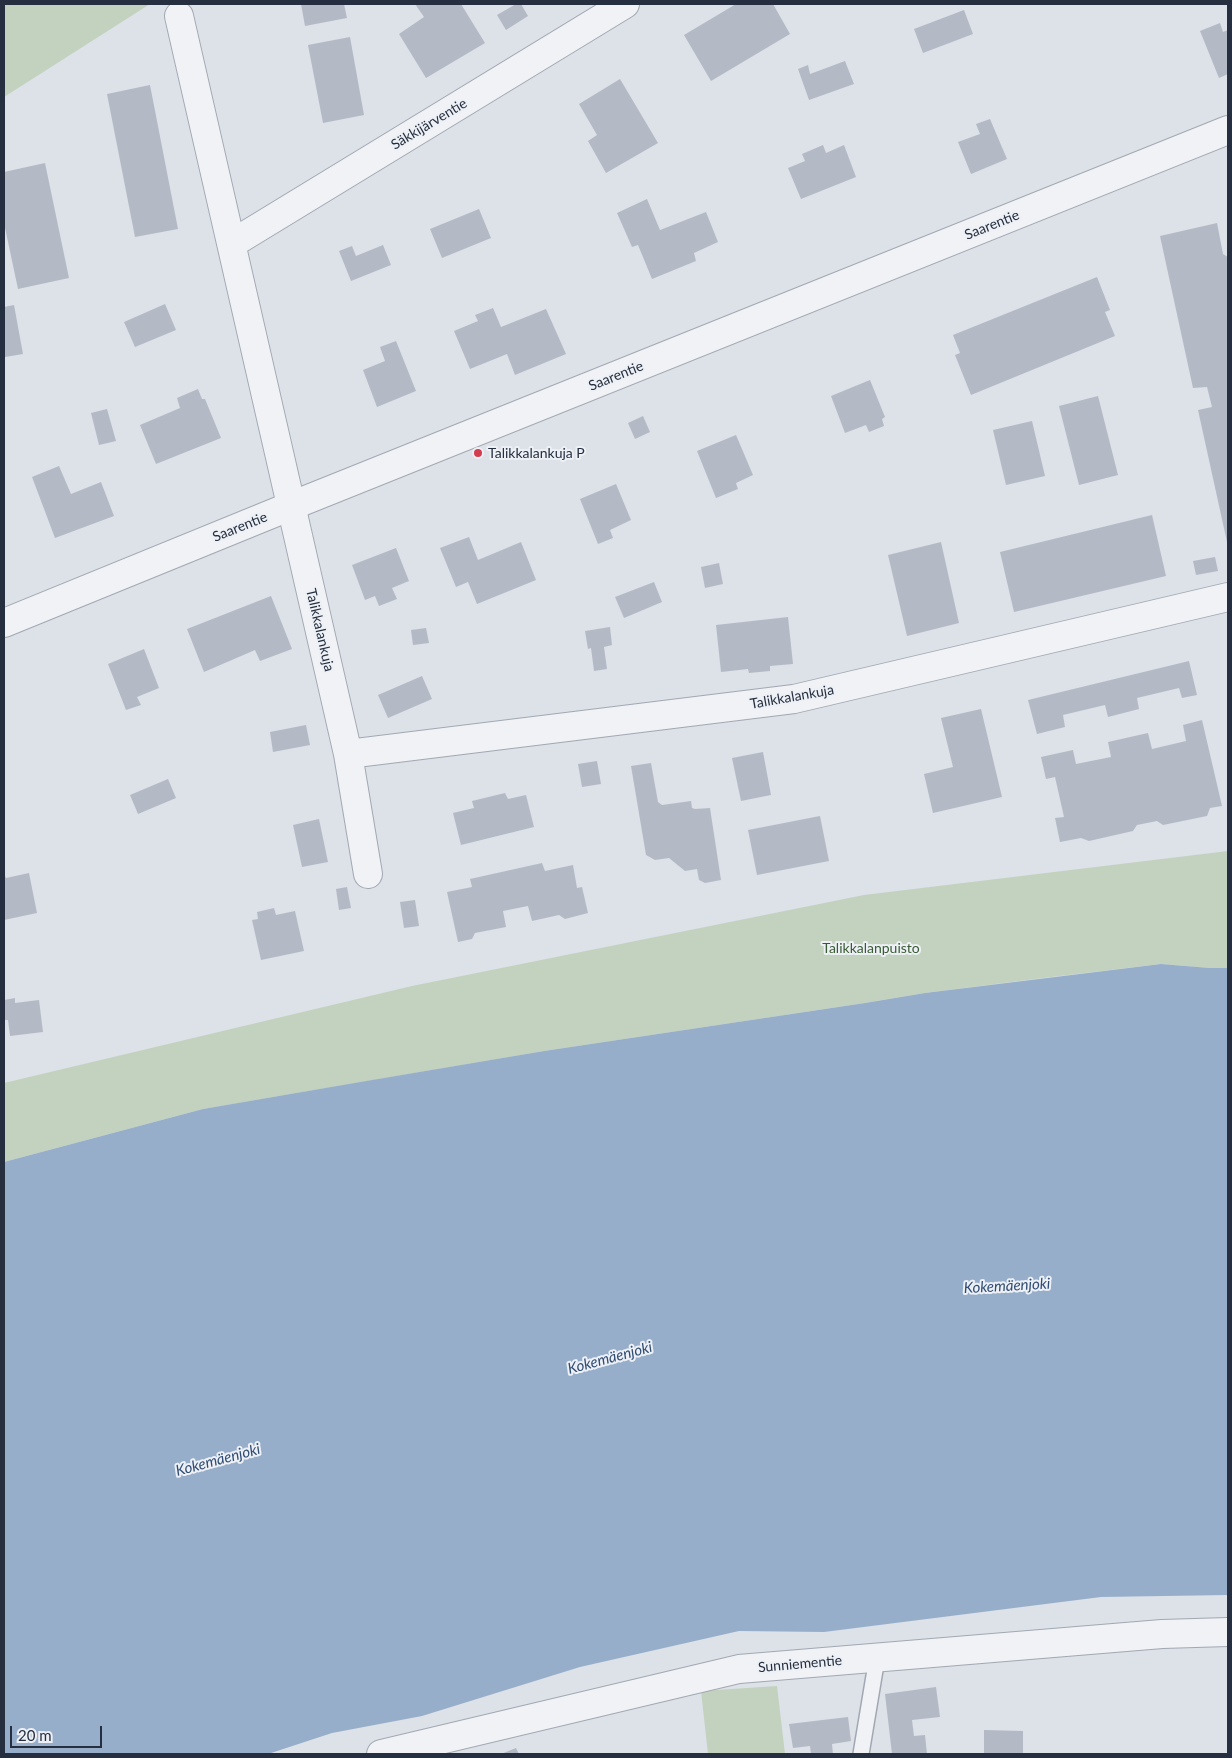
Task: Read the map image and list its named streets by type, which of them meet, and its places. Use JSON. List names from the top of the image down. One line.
{"streets":{"street":["Säkkijärventie","Saarentie","Talikkalankuja","Sunniementie"]},"crossings":[["Saarentie","Talikkalankuja"]],"water":["Kokemäenjoki"],"parks":["Talikkalanpuisto"],"places":["Talikkalankuja P"],"scale_bar":"20 m"}
